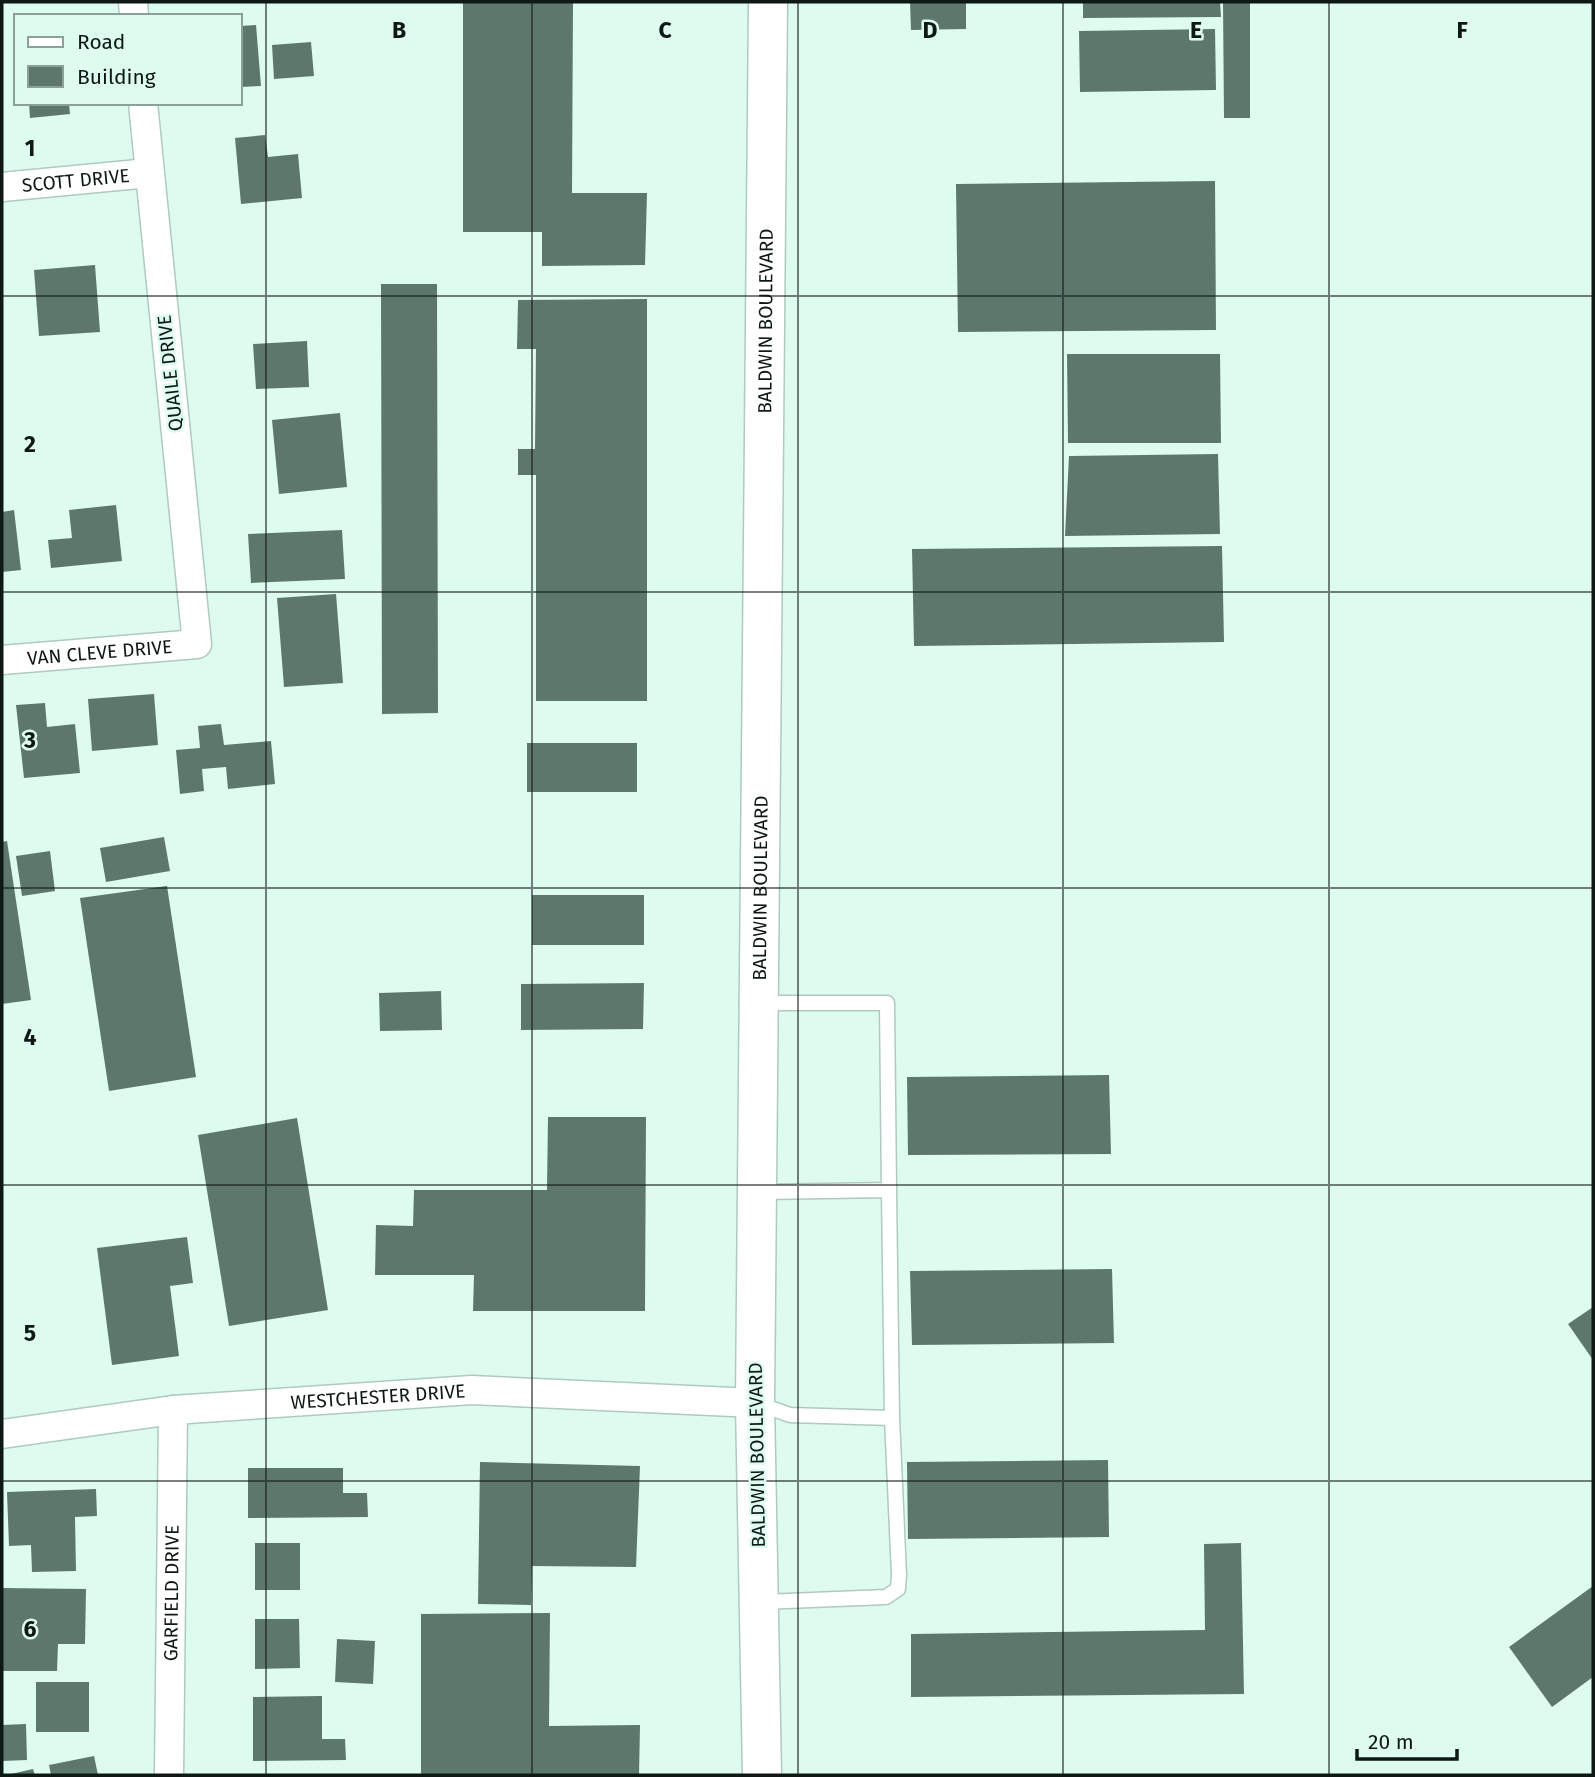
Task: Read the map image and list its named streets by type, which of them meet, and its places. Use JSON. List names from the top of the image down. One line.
{"streets":{"main road":["BALDWIN BOULEVARD"],"street":["SCOTT DRIVE","QUAILE DRIVE","VAN CLEVE DRIVE","WESTCHESTER DRIVE","GARFIELD DRIVE"]},"crossings":[["SCOTT DRIVE","QUAILE DRIVE"],["BALDWIN BOULEVARD","WESTCHESTER DRIVE"],["QUAILE DRIVE","VAN CLEVE DRIVE"],["WESTCHESTER DRIVE","GARFIELD DRIVE"]],"legend":["Road","Building"],"scale_bar":"20 m","grid":{"columns":["B","C","D","E","F"],"rows":["1","2","3","4","5","6"]}}
